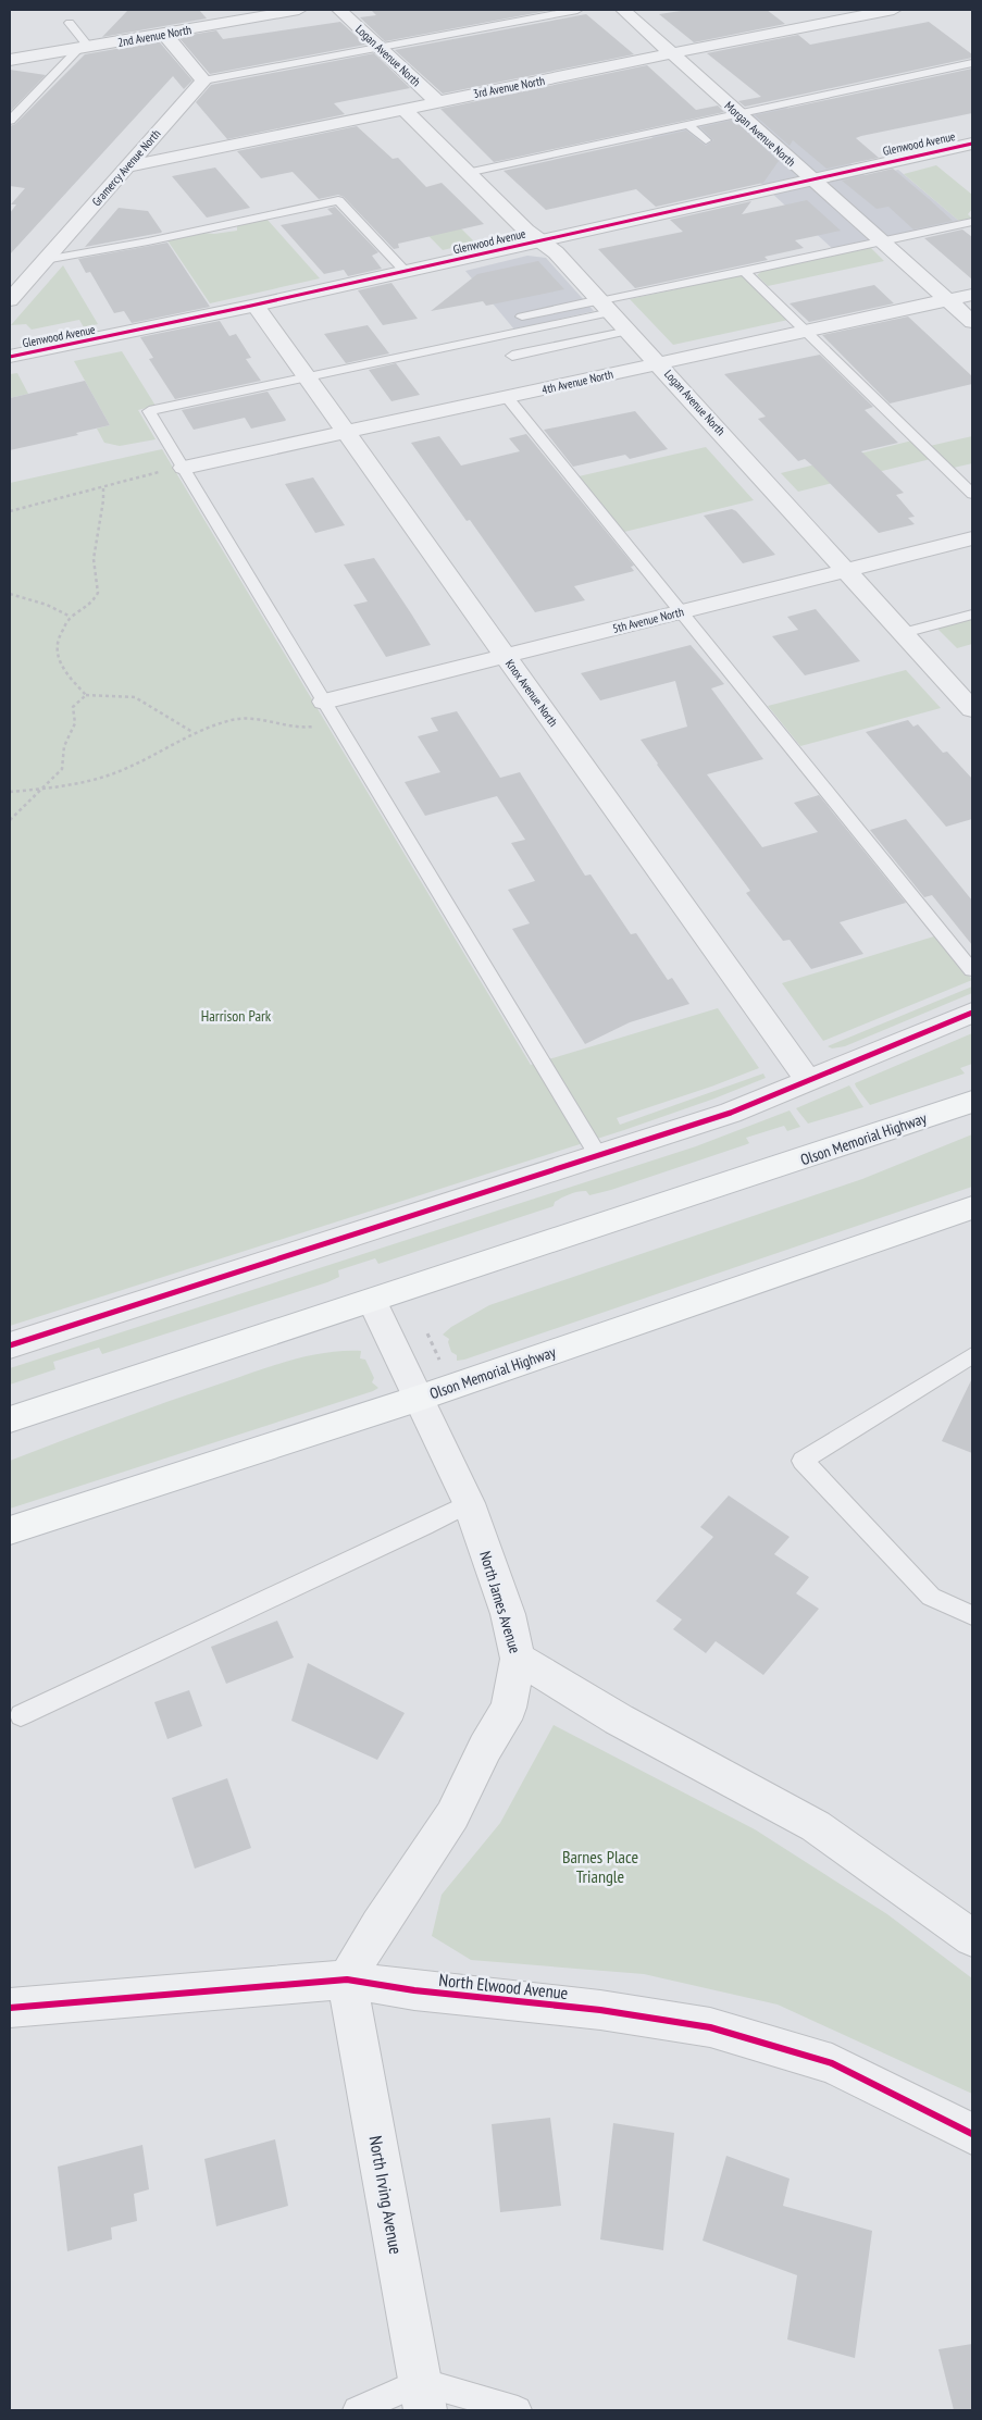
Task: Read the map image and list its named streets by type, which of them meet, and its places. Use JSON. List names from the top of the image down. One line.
{"streets":{"main road":["Olson Memorial Highway"],"street":["2nd Avenue North","Logan Avenue North","3rd Avenue North","Morgan Avenue North","Glenwood Avenue","Gramercy Avenue North","4th Avenue North","5th Avenue North","Knox Avenue North","North James Avenue","North Elwood Avenue","North Irving Avenue"]},"crossings":[["Logan Avenue North","3rd Avenue North"],["Logan Avenue North","Glenwood Avenue"],["Logan Avenue North","4th Avenue North"],["Logan Avenue North","5th Avenue North"],["3rd Avenue North","Morgan Avenue North"],["3rd Avenue North","Gramercy Avenue North"],["Morgan Avenue North","Glenwood Avenue"],["Morgan Avenue North","4th Avenue North"],["Glenwood Avenue","Knox Avenue North"],["4th Avenue North","Knox Avenue North"],["5th Avenue North","Knox Avenue North"],["Olson Memorial Highway","North James Avenue"],["North James Avenue","North Elwood Avenue"],["North James Avenue","North Irving Avenue"],["North Elwood Avenue","North Irving Avenue"]],"parks":["Harrison Park","Barnes Place Triangle"]}
